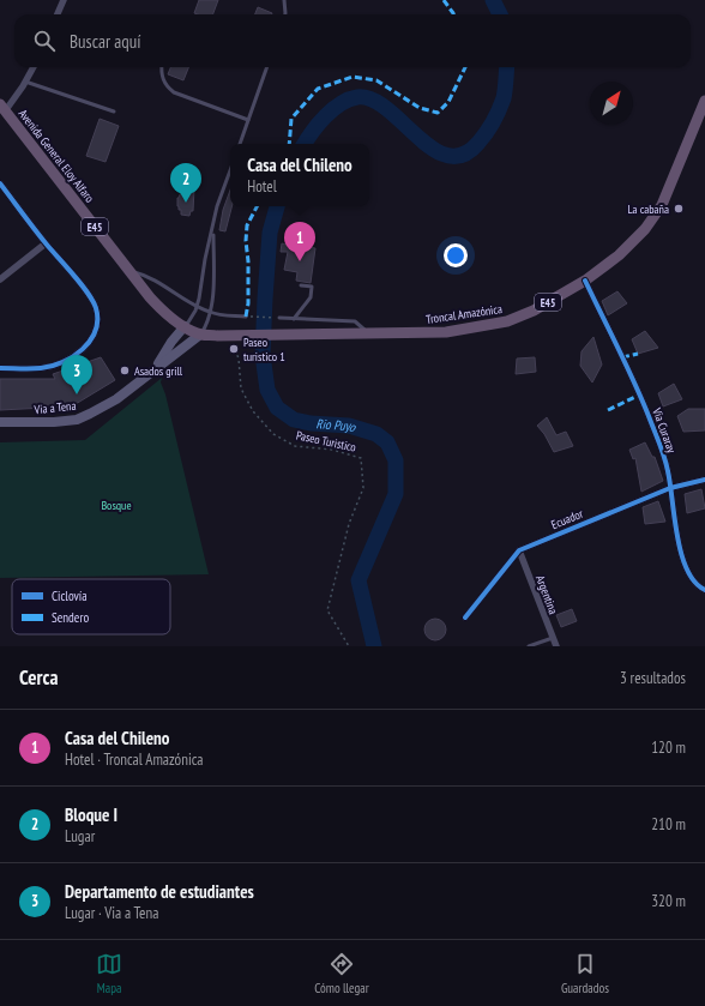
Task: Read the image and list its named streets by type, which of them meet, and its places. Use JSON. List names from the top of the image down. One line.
{"streets":{"highway":["Avenida General Eloy Alfaro","E45","Troncal Amazónica"],"main road":["Via a Tena"],"street":["Via Curaray","Ecuador","Argentina"],"path":["Paseo Turistico"]},"crossings":[["Avenida General Eloy Alfaro","Troncal Amazónica"],["Avenida General Eloy Alfaro","Via a Tena"],["Troncal Amazónica","Via Curaray"],["Via Curaray","Ecuador"],["Ecuador","Argentina"]],"water":["Rio Puyo"],"parks":["Bosque"],"places":["La cabaña","Paseo turistico 1","Asados grill"],"legend":["Ciclovía","Sendero"],"north":"top right","page":{"search":"Buscar aquí","popup":["Casa del Chileno","Hotel"],"pins":["2","1","3"],"heading":["Cerca","3 resultados"],"list":[{"mark":"1","name":"Casa del Chileno","note":"Hotel · Troncal Amazónica","value":"120 m"},{"mark":"2","name":"Bloque I","note":"Lugar","value":"210 m"},{"mark":"3","name":"Departamento de estudiantes","note":"Lugar · Via a Tena","value":"320 m"}],"nav":["Mapa","Cómo llegar","Guardados"]}}
